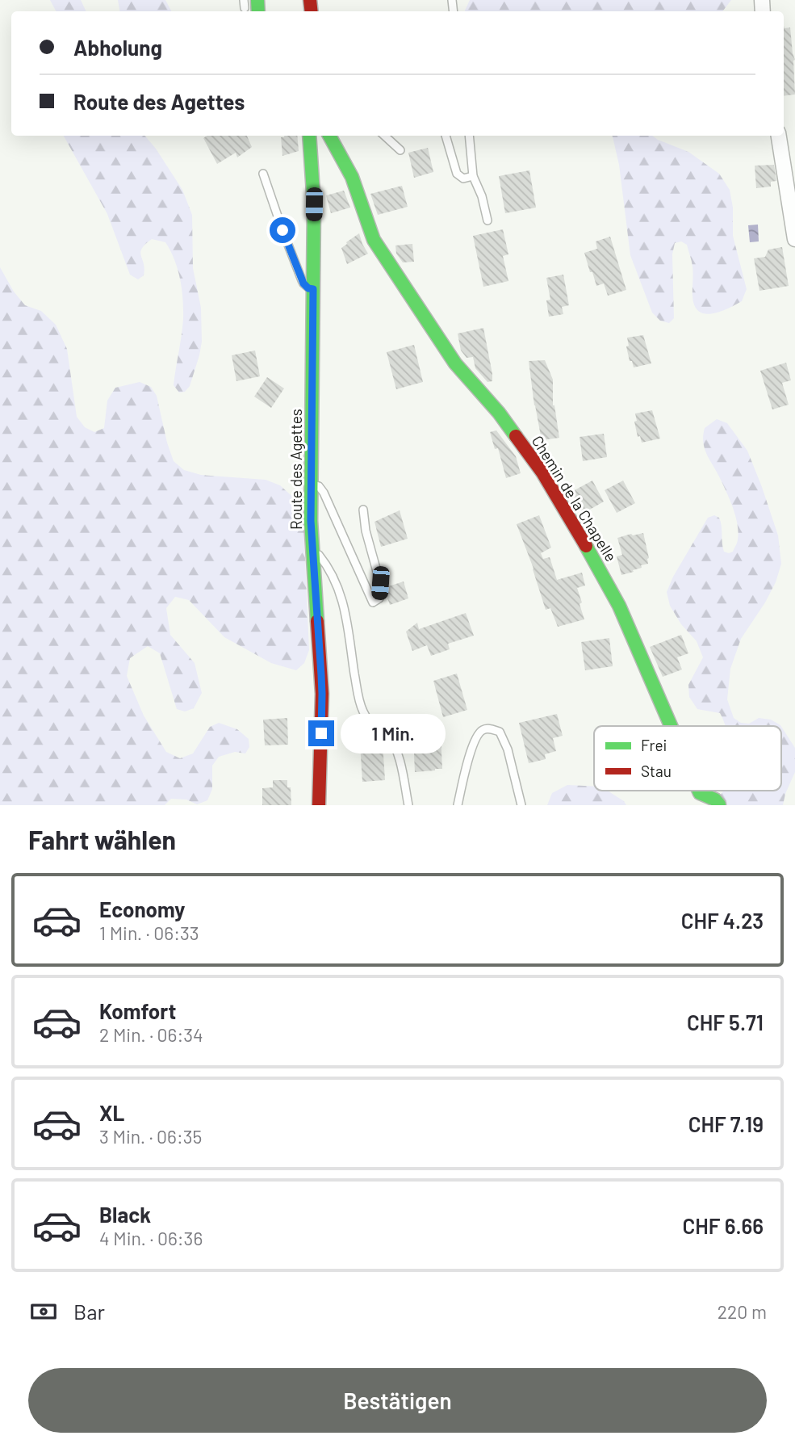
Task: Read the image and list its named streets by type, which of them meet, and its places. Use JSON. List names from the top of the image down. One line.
{"streets":{"street":["Route des Agettes","Chemin de la Chapelle"]},"legend":["Frei","Stau"],"page":{"banner":["Abholung","Route des Agettes"],"bubble":"1 Min.","heading":"Fahrt wählen","list":[{"name":"Economy","note":"1 Min. · 06:33","value":"CHF 4.23"},{"name":"Komfort","note":"2 Min. · 06:34","value":"CHF 5.71"},{"name":"XL","note":"3 Min. · 06:35","value":"CHF 7.19"},{"name":"Black","note":"4 Min. · 06:36","value":"CHF 6.66"}],"pay":["Bar","220 m"],"buttons":"Bestätigen"}}
